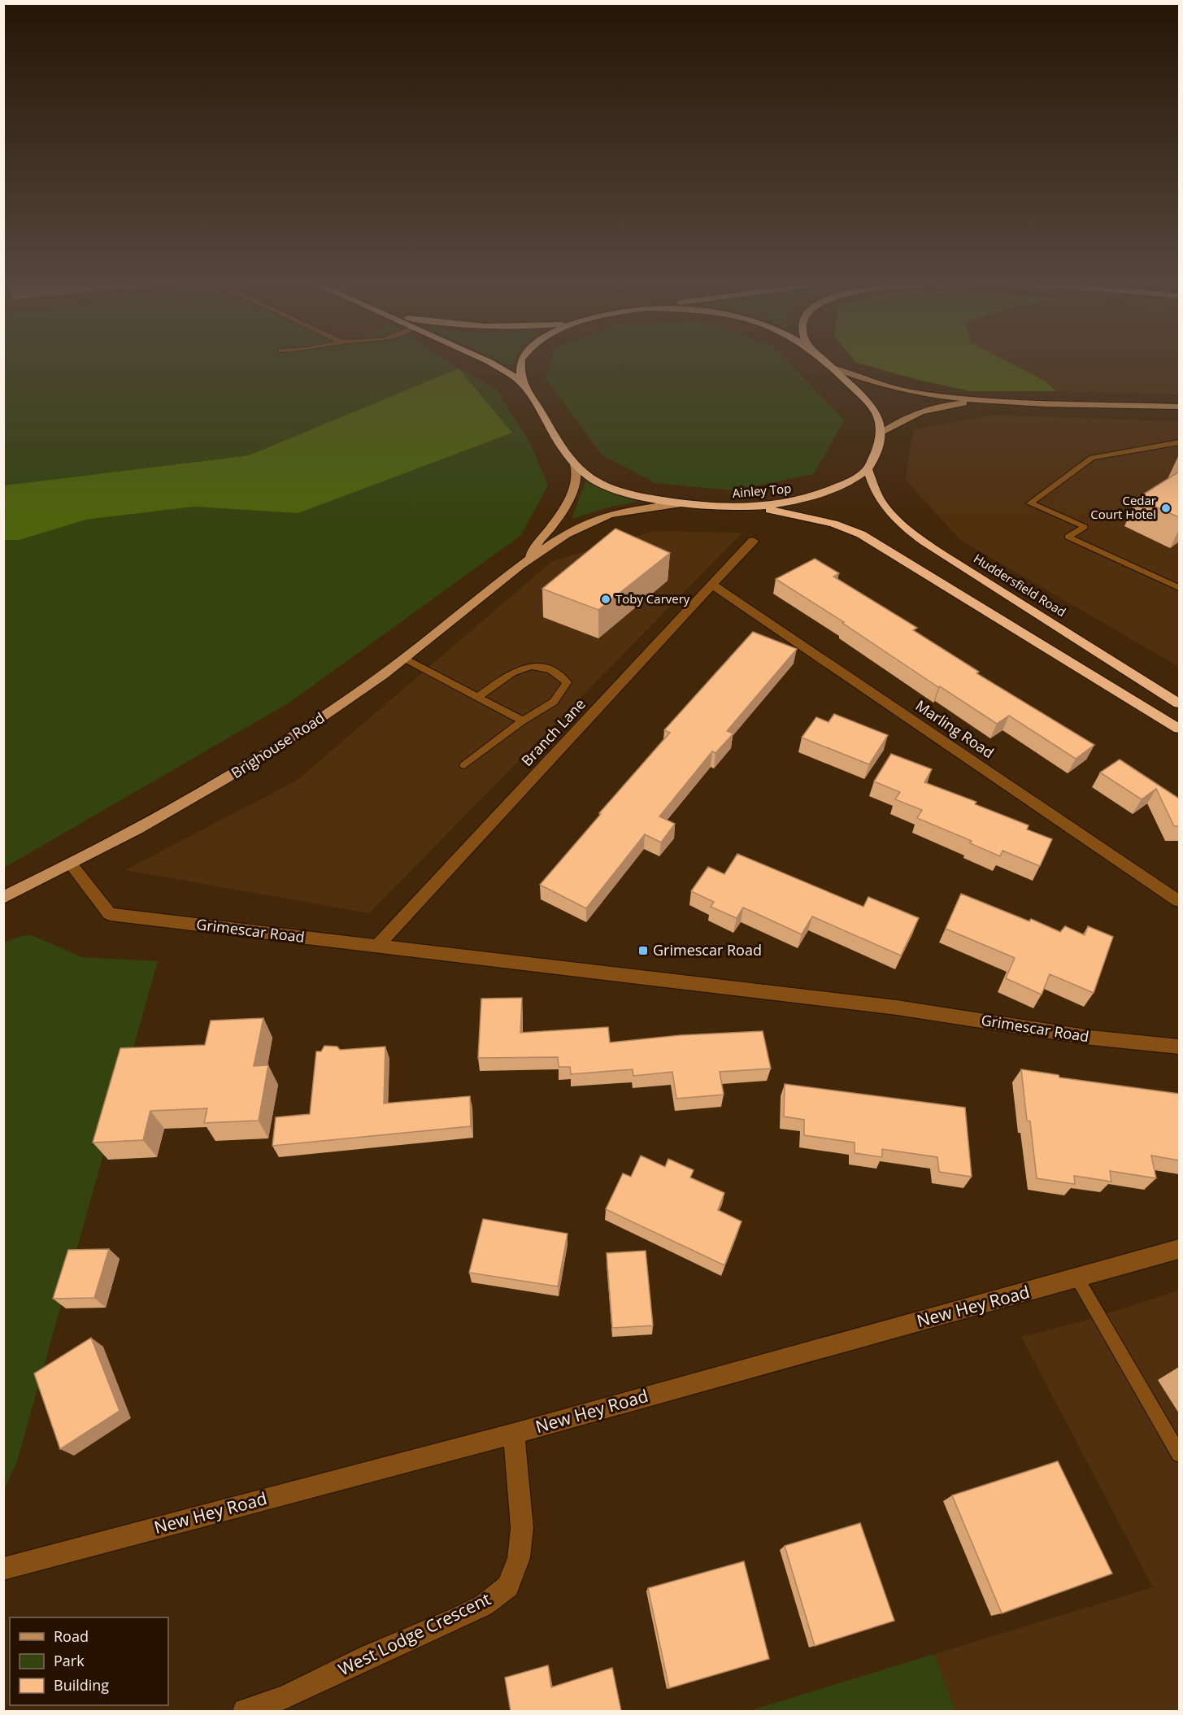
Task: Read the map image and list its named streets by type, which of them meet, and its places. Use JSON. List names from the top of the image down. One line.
{"streets":{"highway":["Ainley Top","Huddersfield Road"],"main road":["Brighouse Road"],"street":["Marling Road","Branch Lane","Grimescar Road","New Hey Road","West Lodge Crescent"]},"crossings":[["Ainley Top","Huddersfield Road"],["Marling Road","Branch Lane"],["Branch Lane","Grimescar Road"],["Brighouse Road","Grimescar Road"],["New Hey Road","West Lodge Crescent"]],"places":{"other":["Cedar Court Hotel","Toby Carvery"],"transit":["Grimescar Road"]},"legend":["Road","Park","Building"]}
